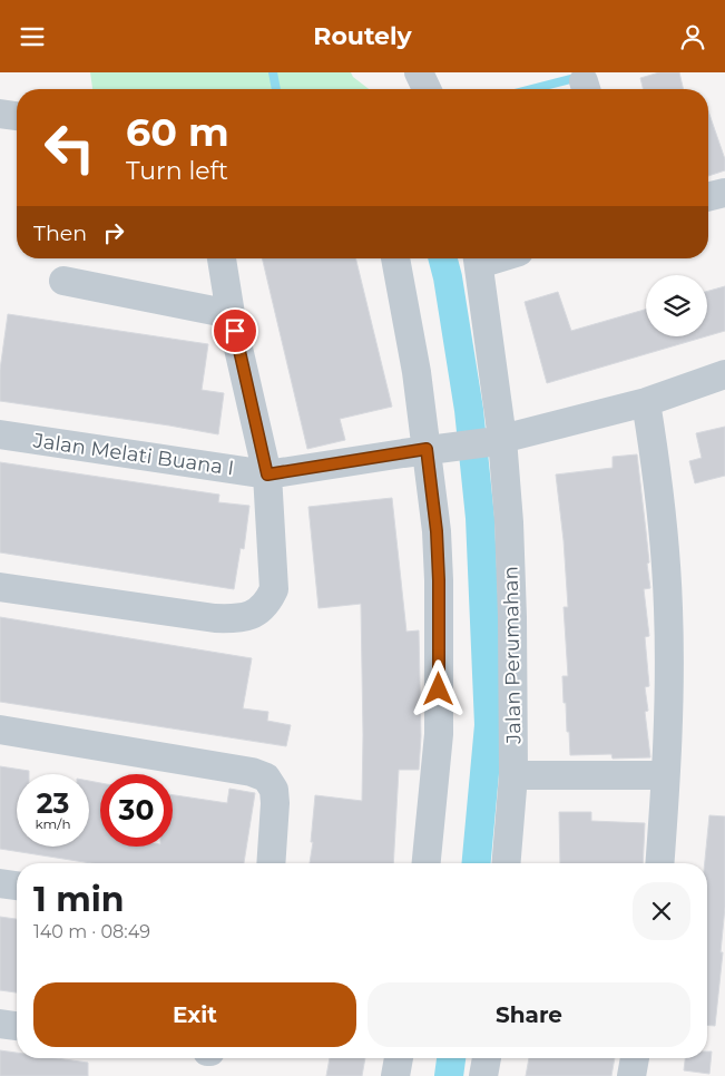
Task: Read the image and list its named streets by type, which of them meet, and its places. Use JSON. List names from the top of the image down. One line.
{"streets":{"street":["Jalan Melati Buana I","Jalan Perumahan"]},"crossings":[["Jalan Melati Buana I","Jalan Perumahan"]],"page":{"header":"Routely","turn":["60 m","Turn left"],"then":"Then","speed":"23 km/h","limit":"30","heading":["1 min","140 m · 08:49"],"buttons":["Exit","Share"]}}
